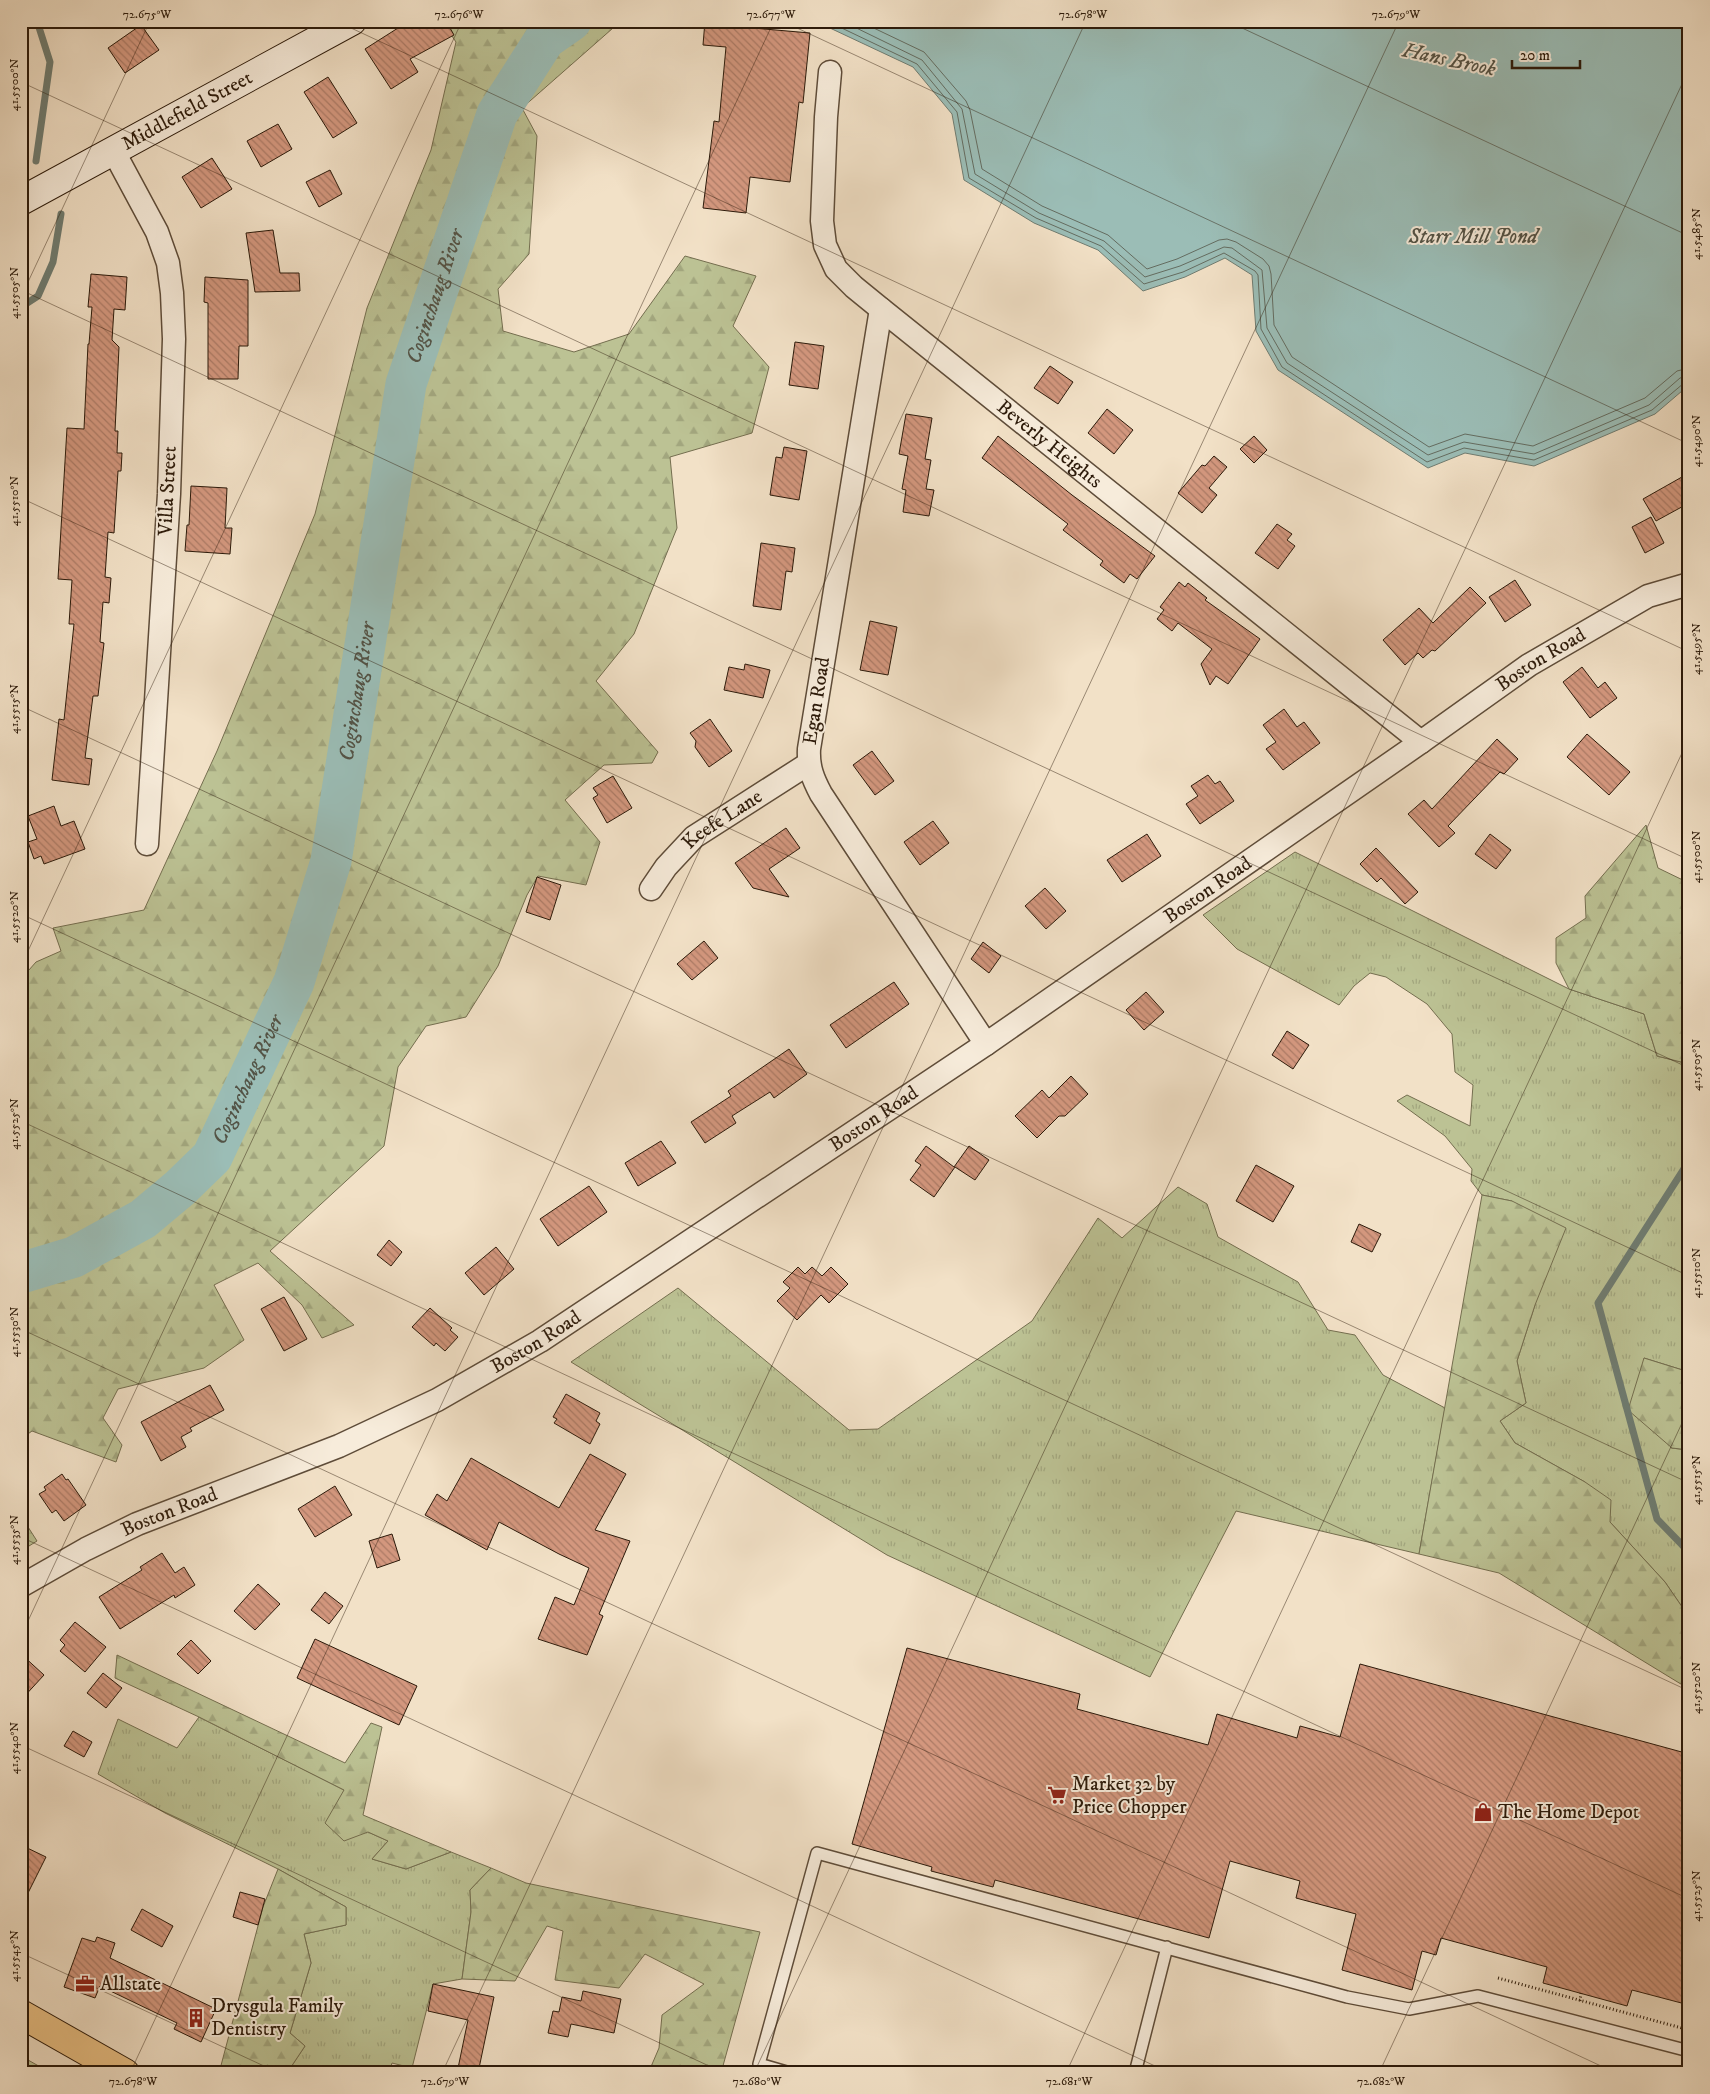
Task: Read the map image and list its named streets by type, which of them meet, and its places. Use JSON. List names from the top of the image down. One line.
{"streets":{"main road":["Middlefield Street"],"street":["Beverly Heights","Villa Street","Boston Road","Egan Road","Keefe Lane"]},"crossings":[["Middlefield Street","Villa Street"],["Beverly Heights","Boston Road"],["Beverly Heights","Egan Road"],["Boston Road","Egan Road"],["Egan Road","Keefe Lane"]],"water":["Hans Brook","Starr Mill Pond","Coginchaug River"],"places":{"supermarket":["Market 32 by Price Chopper"],"shop":["The Home Depot"],"office":["Allstate"],"building":["Drysgula Family Dentistry"]},"scale_bar":"20 m","coordinates":["72.675°W","72.676°W","72.677°W","72.678°W","72.679°W","41.5500°N","41.5485°N","41.5505°N","41.5490°N","41.5510°N","41.5495°N","41.5515°N","41.5520°N","41.5525°N","41.5530°N","41.5535°N","41.5540°N","41.5545°N","72.680°W","72.681°W","72.682°W"]}
